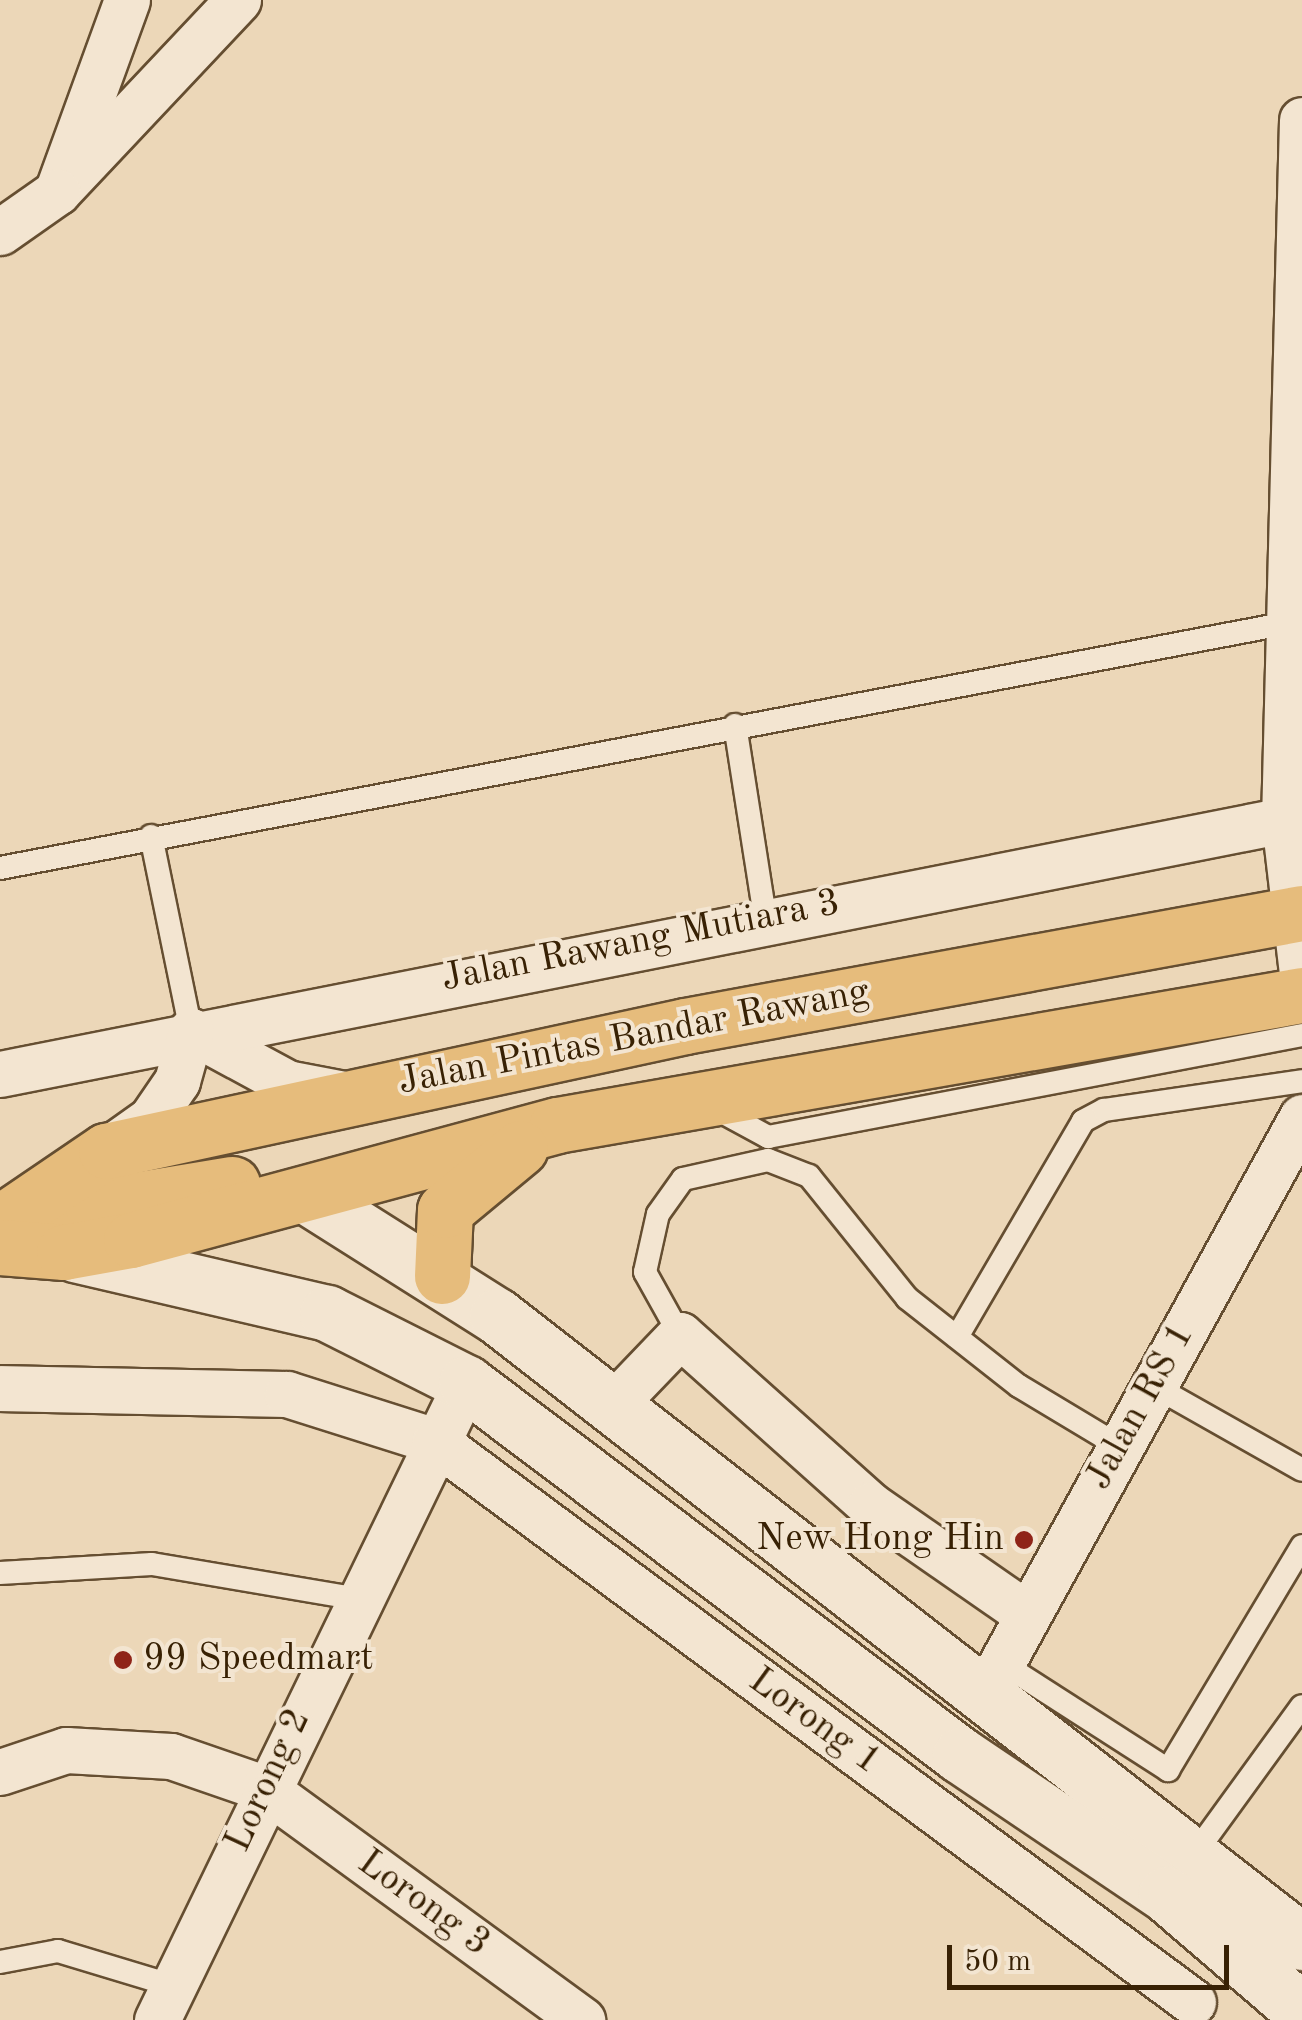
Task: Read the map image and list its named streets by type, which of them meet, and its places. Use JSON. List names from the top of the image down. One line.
{"streets":{"main road":["Jalan Pintas Bandar Rawang"],"street":["Jalan Rawang Mutiara 3","Jalan RS 1","Lorong 1","Lorong 2","Lorong 3"]},"crossings":[["Lorong 1","Lorong 2"],["Lorong 2","Lorong 3"]],"places":["New Hong Hin","99 Speedmart"],"scale_bar":"50 m"}
